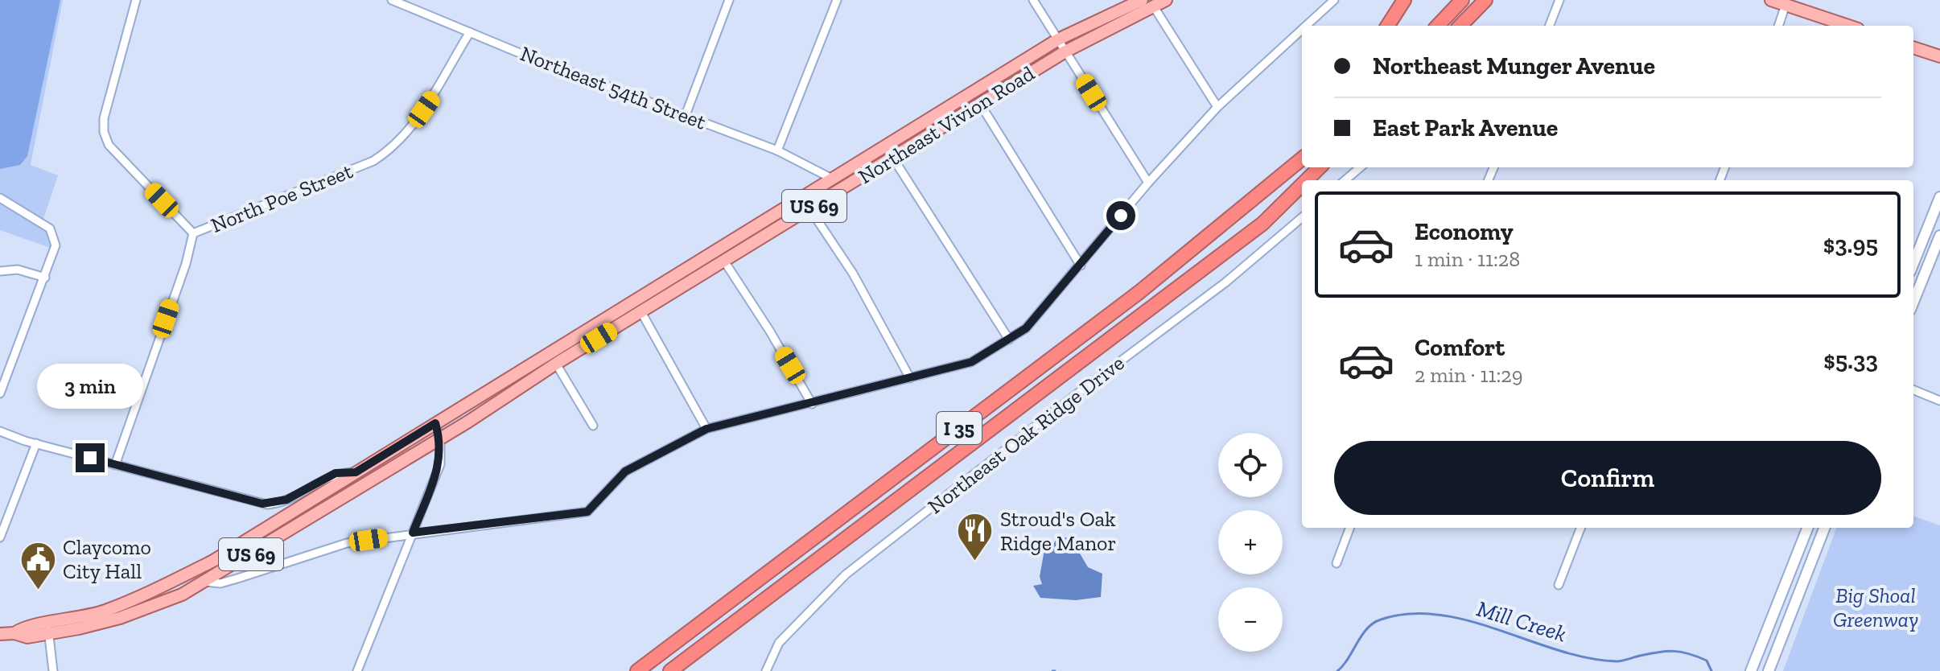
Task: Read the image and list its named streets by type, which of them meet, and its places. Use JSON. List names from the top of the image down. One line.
{"streets":{"highway":["I 35"],"main road":["Northeast Vivion Road","US 69"],"street":["Northeast 54th Street","North Poe Street","Northeast Oak Ridge Drive"]},"crossings":[["Northeast 54th Street","Northeast Vivion Road"],["Northeast 54th Street","North Poe Street"],["Northeast Vivion Road","US 69"]],"water":["Mill Creek"],"parks":["Big Shoal Greenway"],"places":{"restaurant":["Stroud's Oak Ridge Manor"],"public building":["Claycomo City Hall"]},"page":{"banner":["Northeast Munger Avenue","East Park Avenue"],"list":[{"name":"Economy","note":"1 min · 11:28","value":"$3.95"},{"name":"Comfort","note":"2 min · 11:29","value":"$5.33"}],"bubble":"3 min","buttons":"Confirm","map_buttons":["+","−"]}}
